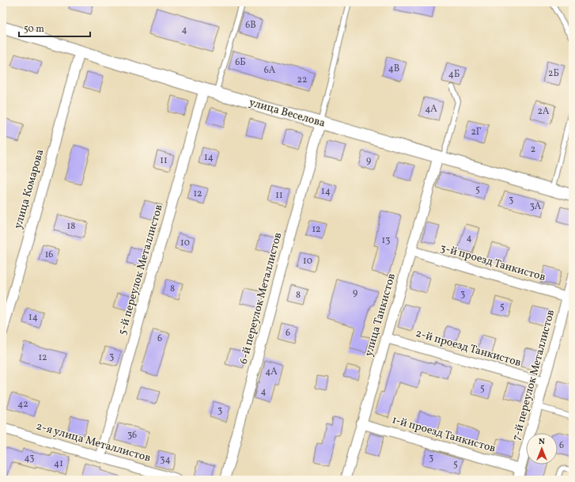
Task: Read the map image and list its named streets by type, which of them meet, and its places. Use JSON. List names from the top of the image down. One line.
{"streets":{"street":["улица Веселова","улица Комарова","3-й проезд Танкистов","5-й переулок Металлистов","6-й переулок Металлистов","улица Танкистов","2-й проезд Танкистов","7-й переулок Металлистов","1-й проезд Танкистов","2-я улица Металлистов"]},"crossings":[["улица Веселова","улица Комарова"],["улица Веселова","5-й переулок Металлистов"],["улица Веселова","6-й переулок Металлистов"],["улица Веселова","улица Танкистов"],["3-й проезд Танкистов","улица Танкистов"],["3-й проезд Танкистов","7-й переулок Металлистов"],["5-й переулок Металлистов","2-я улица Металлистов"],["улица Танкистов","2-й проезд Танкистов"],["улица Танкистов","1-й проезд Танкистов"],["2-й проезд Танкистов","7-й переулок Металлистов"],["7-й переулок Металлистов","1-й проезд Танкистов"]],"house_numbers":["6В","4","6Б","4В","6А","2Б","4Б","22","4А","2А","2Г","2","14","11","9","5","14","12","11","3","3А","18","12","4","13","10","16","10","8","9","3","8","5","14","6","6","3","12","4А","5","4","42","3","36","6","43","3","34","41","5"],"scale_bar":"50 m","north":"top"}
